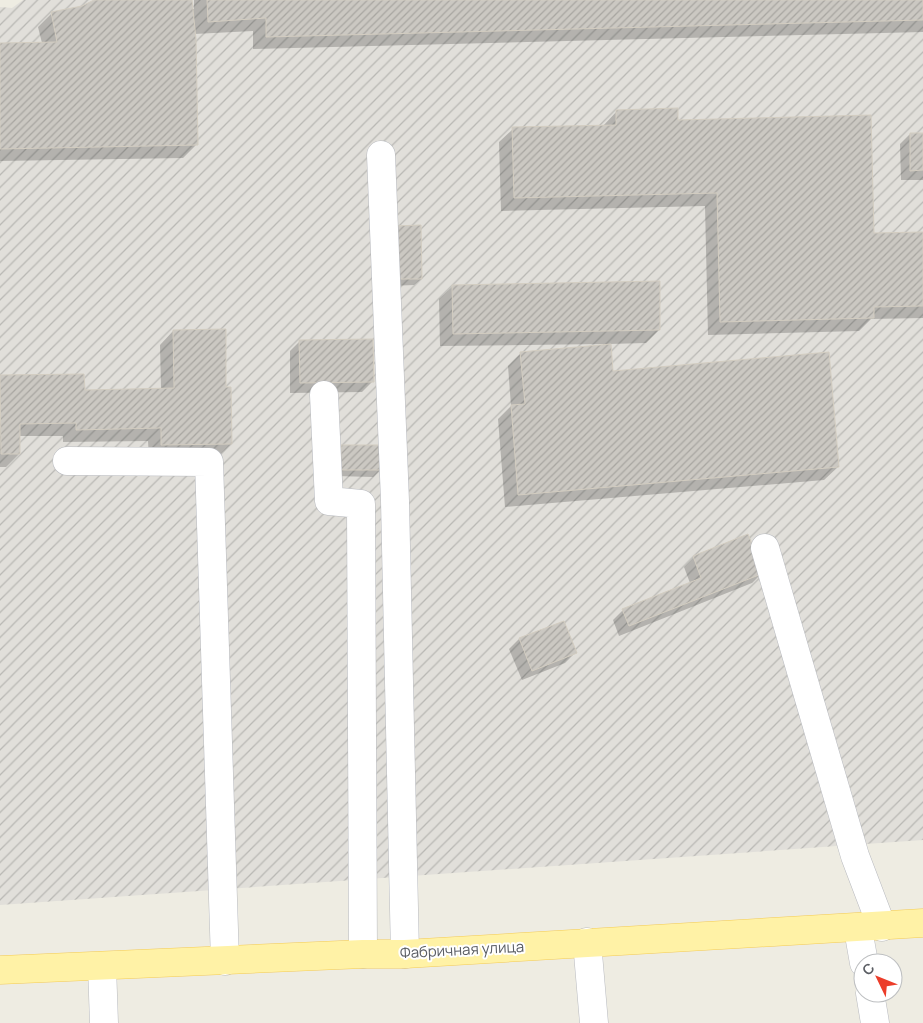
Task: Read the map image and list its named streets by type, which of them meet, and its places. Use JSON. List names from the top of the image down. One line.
{"streets":{"main road":["Фабричная улица"]},"north":"top left"}
